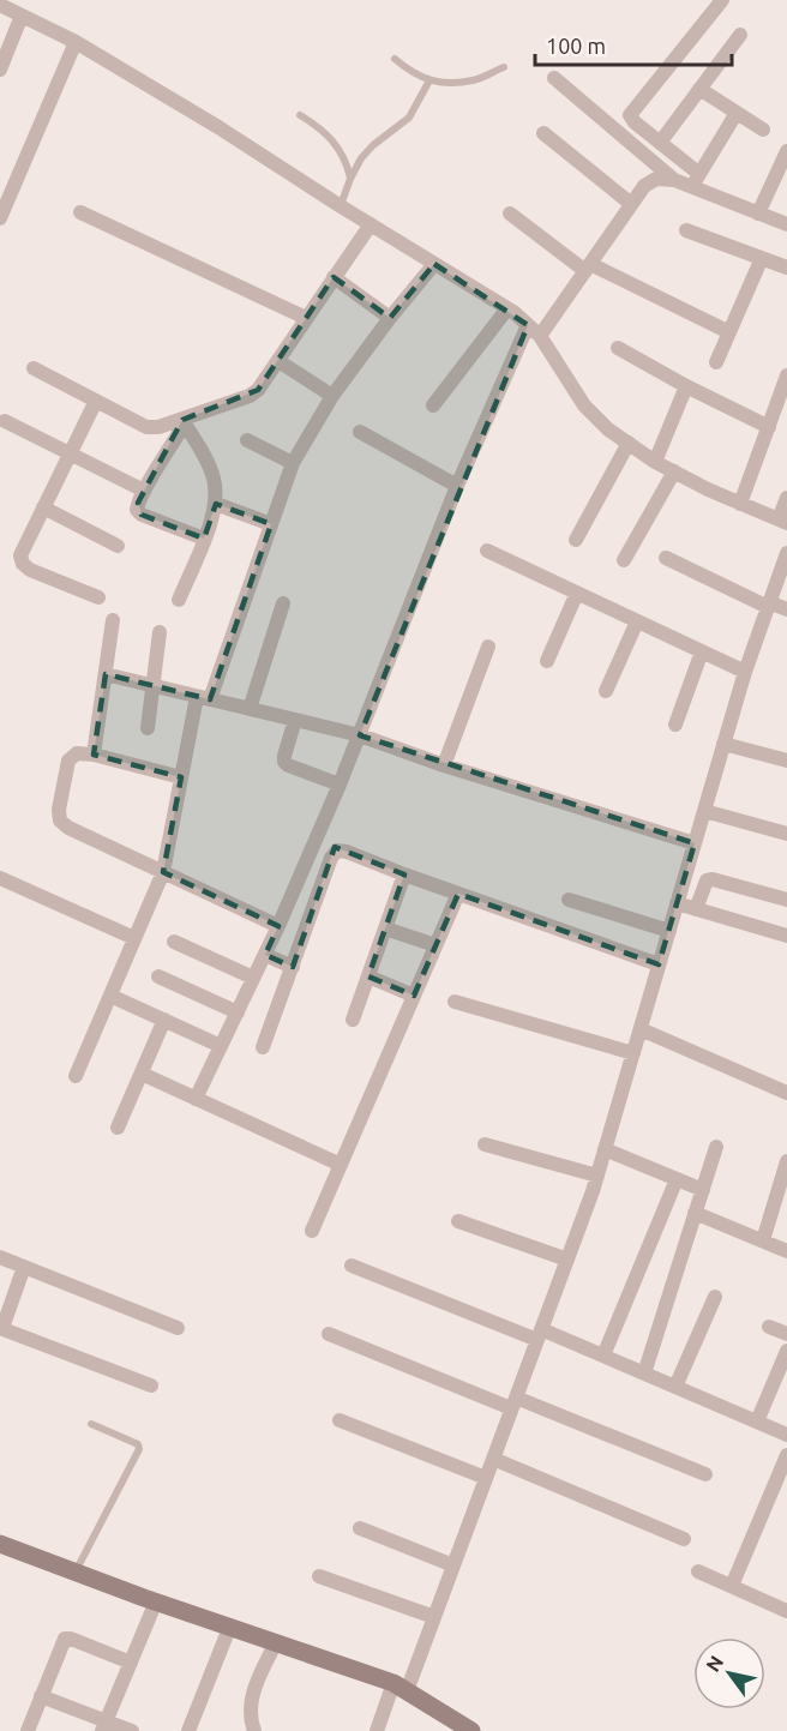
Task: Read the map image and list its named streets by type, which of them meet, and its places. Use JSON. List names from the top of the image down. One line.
{"scale_bar":"100 m","north":"top left"}
